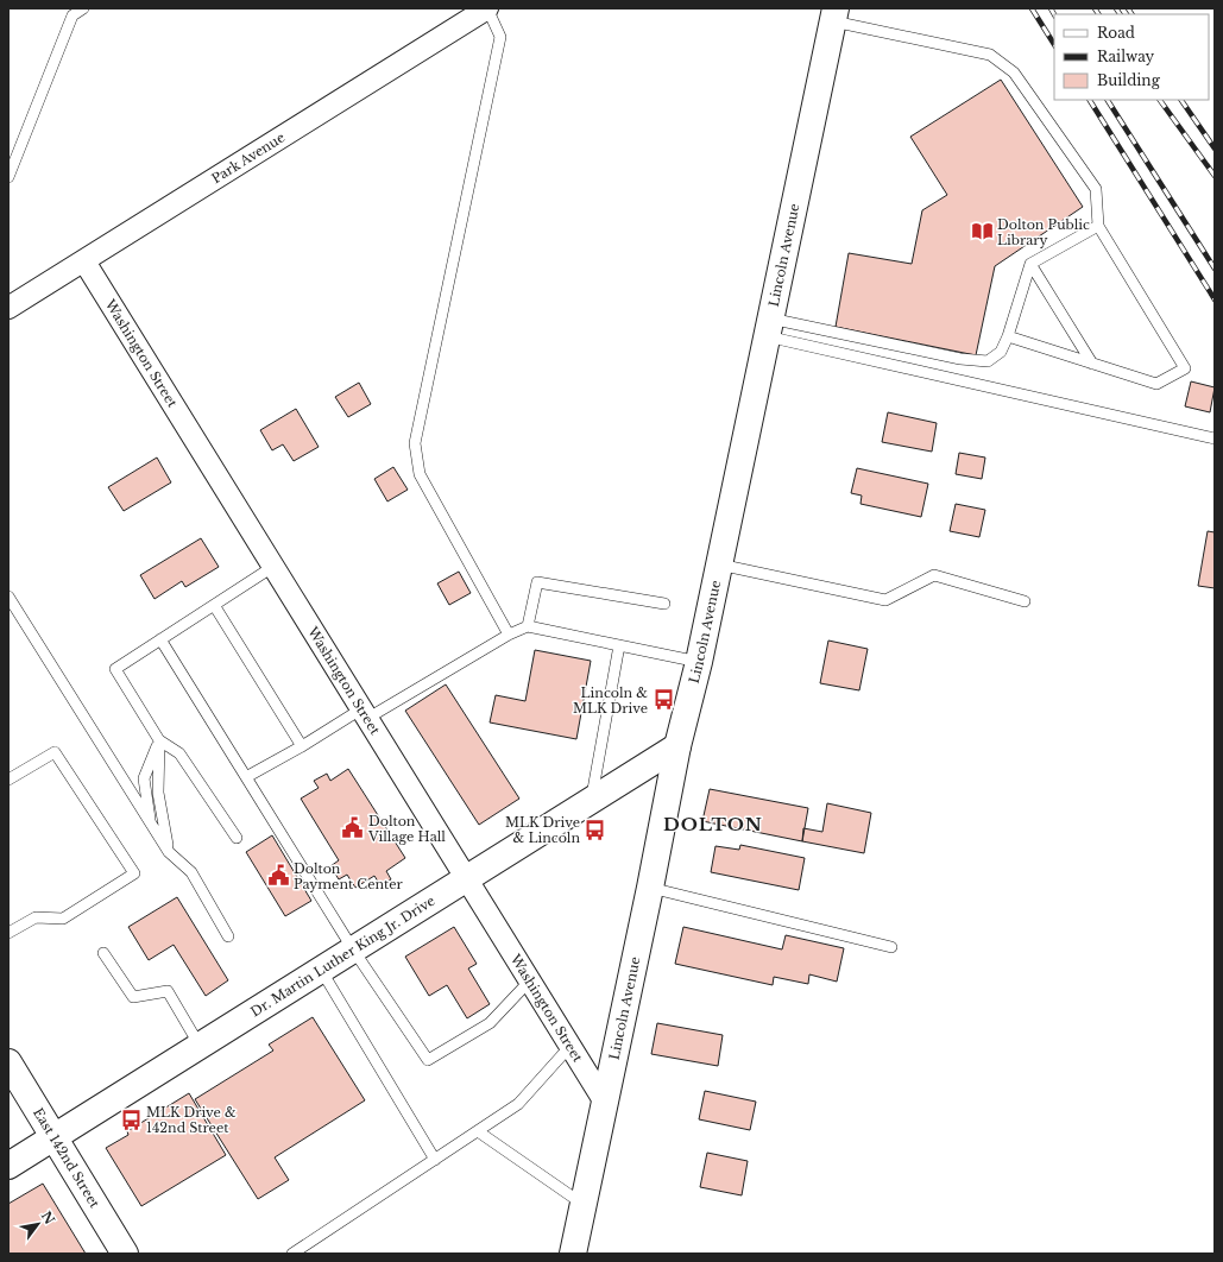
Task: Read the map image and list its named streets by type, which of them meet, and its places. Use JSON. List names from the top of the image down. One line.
{"streets":{"street":["Park Avenue","Lincoln Avenue","Washington Street","Dr. Martin Luther King Jr. Drive","East 142nd Street"]},"crossings":[["Park Avenue","Washington Street"],["Lincoln Avenue","Washington Street"],["Lincoln Avenue","Dr. Martin Luther King Jr. Drive"],["Washington Street","Dr. Martin Luther King Jr. Drive"],["Dr. Martin Luther King Jr. Drive","East 142nd Street"]],"districts":["DOLTON"],"places":{"library":["Dolton Public Library"],"bus stop":["Lincoln & MLK Drive","MLK Drive & Lincoln","MLK Drive & 142nd Street"],"public building":["Dolton Village Hall","Dolton Payment Center"]},"legend":["Road","Railway","Building"],"north":"top right"}
